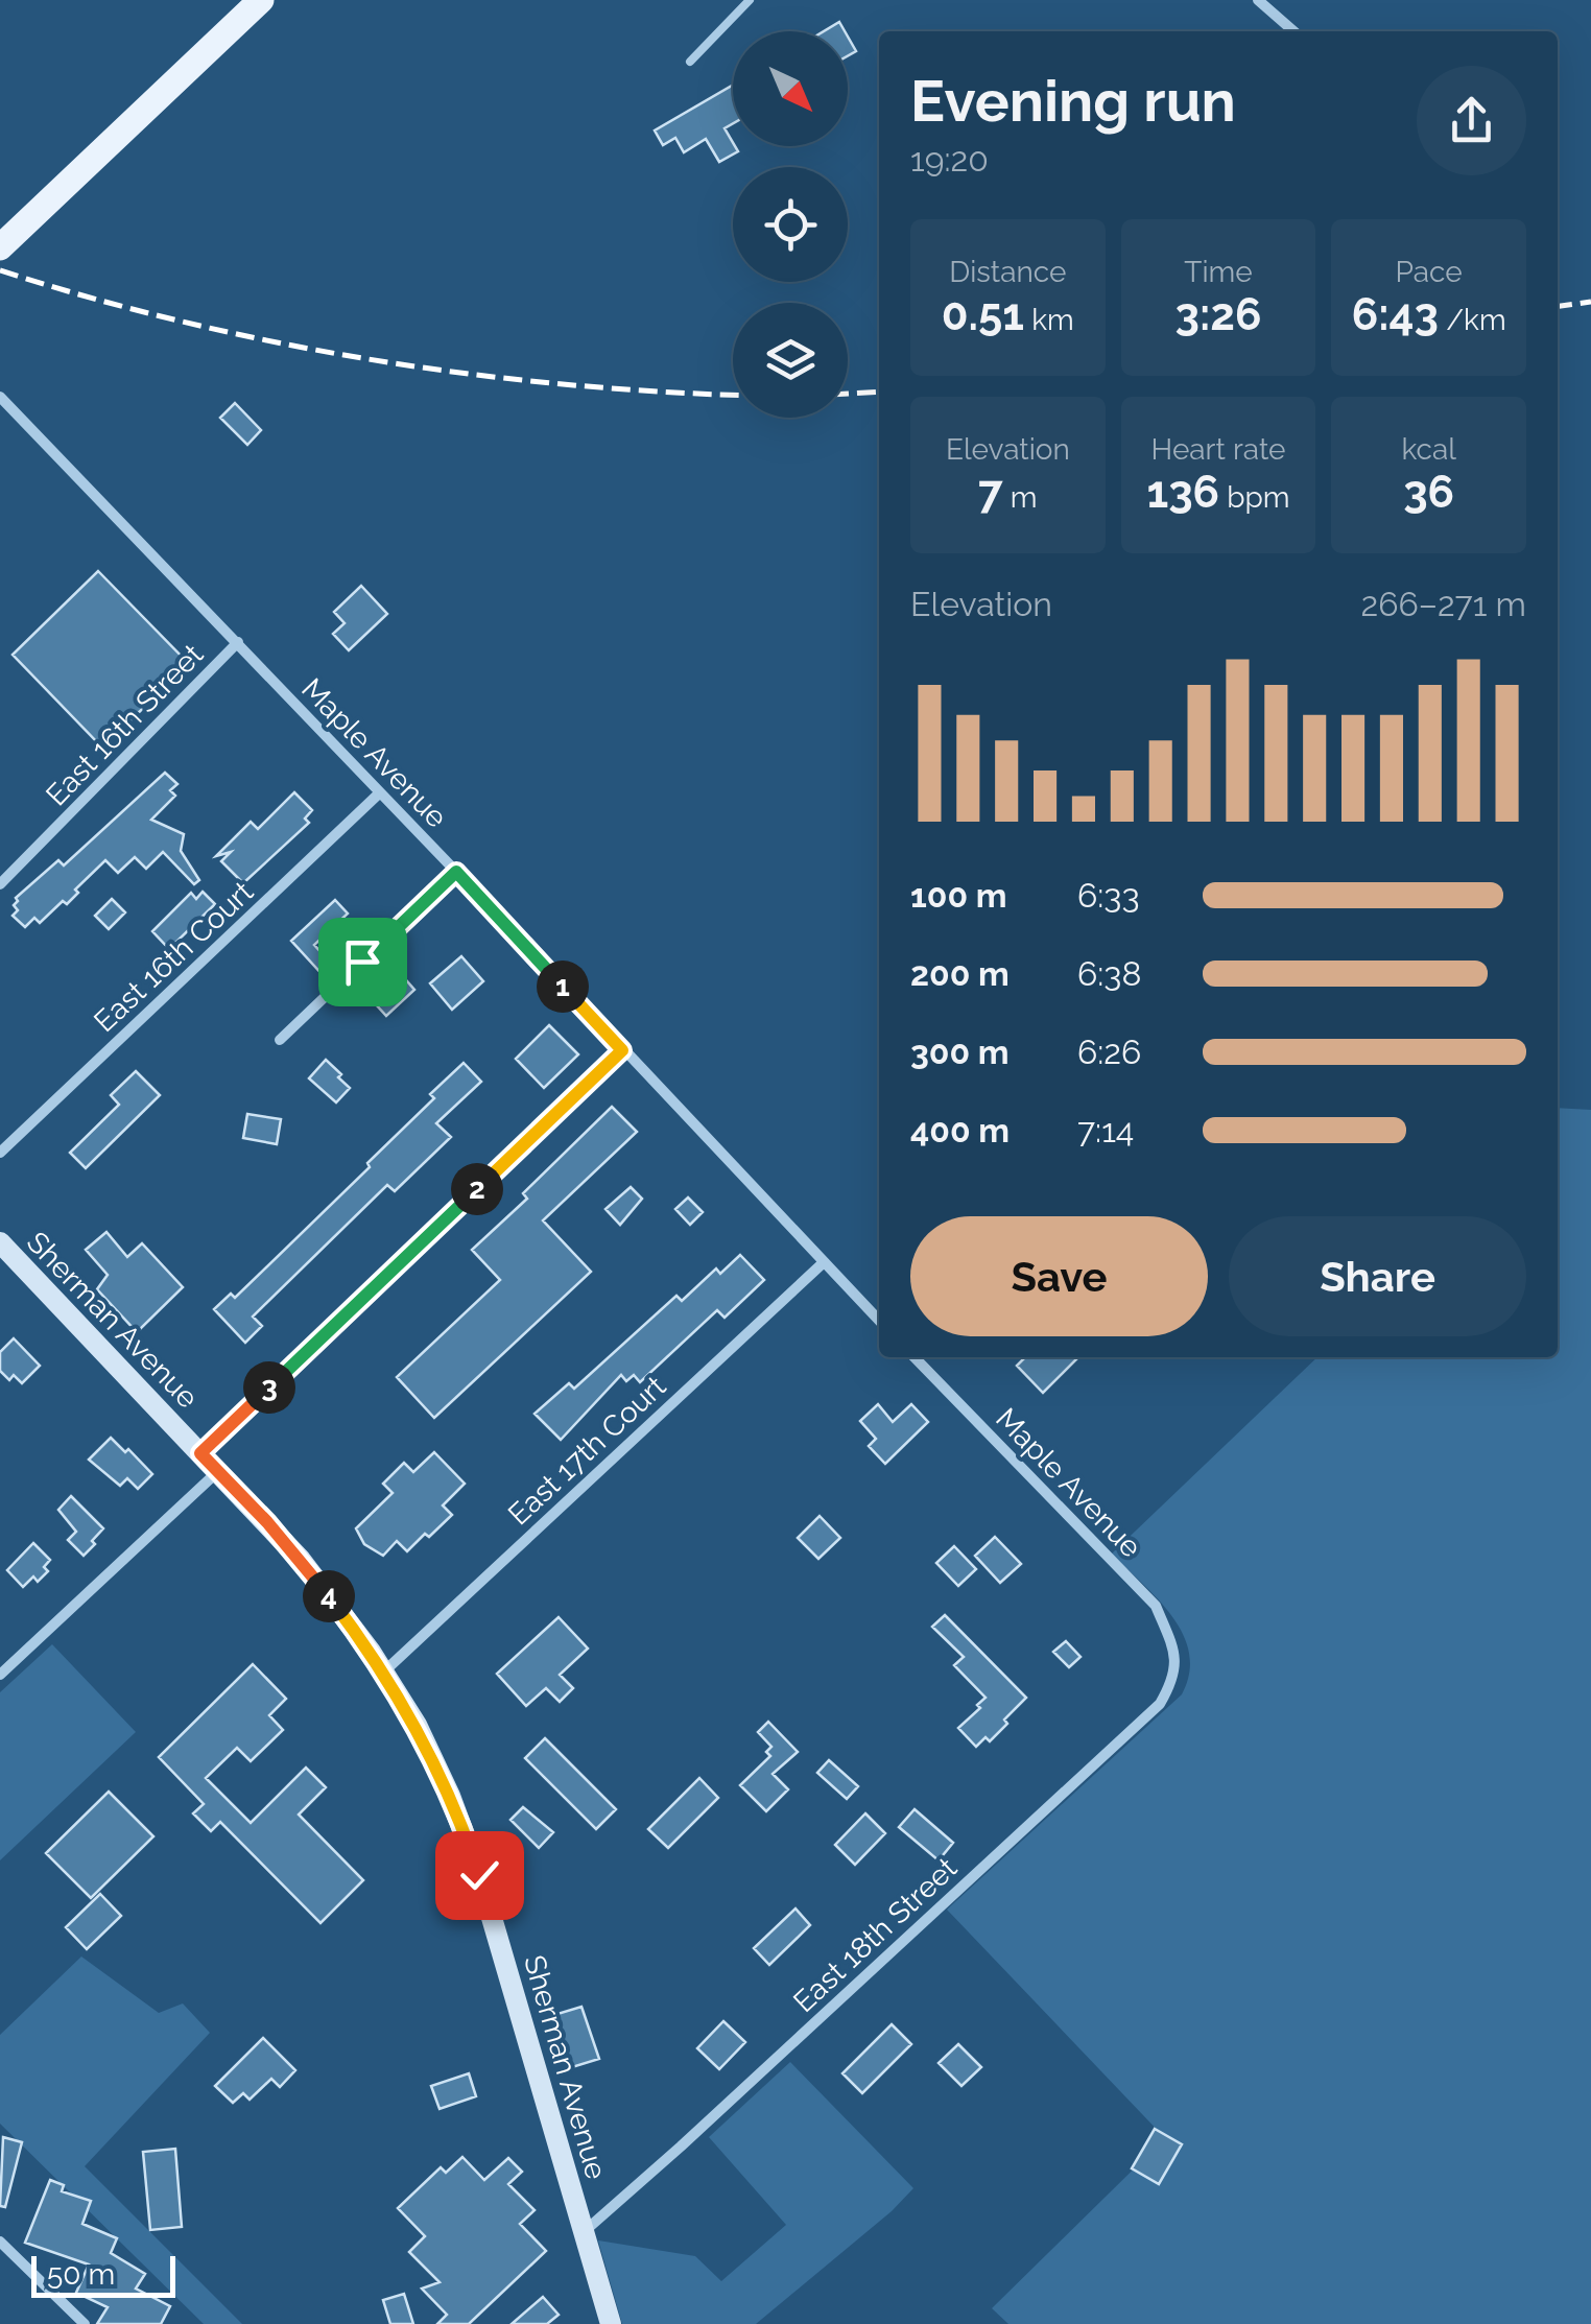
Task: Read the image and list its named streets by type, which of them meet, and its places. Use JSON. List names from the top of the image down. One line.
{"streets":{"street":["East 16th Street","Maple Avenue","East 16th Court","Sherman Avenue","East 17th Court","East 18th Street"]},"crossings":[["East 16th Street","Maple Avenue"],["Maple Avenue","East 16th Court"],["Maple Avenue","East 17th Court"],["Maple Avenue","East 18th Street"],["Sherman Avenue","East 17th Court"],["Sherman Avenue","East 18th Street"]],"scale_bar":"50 m","north":"bottom right","page":{"heading":["Evening run","19:20"],"stats":[["Distance","0.51 km"],["Time","3:26"],["Pace","6:43 /km"],["Elevation","7 m"],["Heart rate","136 bpm"],["kcal","36"]],"chart":["Elevation","266–271 m"],"list":[{"name":"100 m","note":"6:33"},{"name":"200 m","note":"6:38"},{"name":"300 m","note":"6:26"},{"name":"400 m","note":"7:14"}],"pins":["1","2","3","4"],"buttons":["Save","Share"],"scale":"50 m"}}
